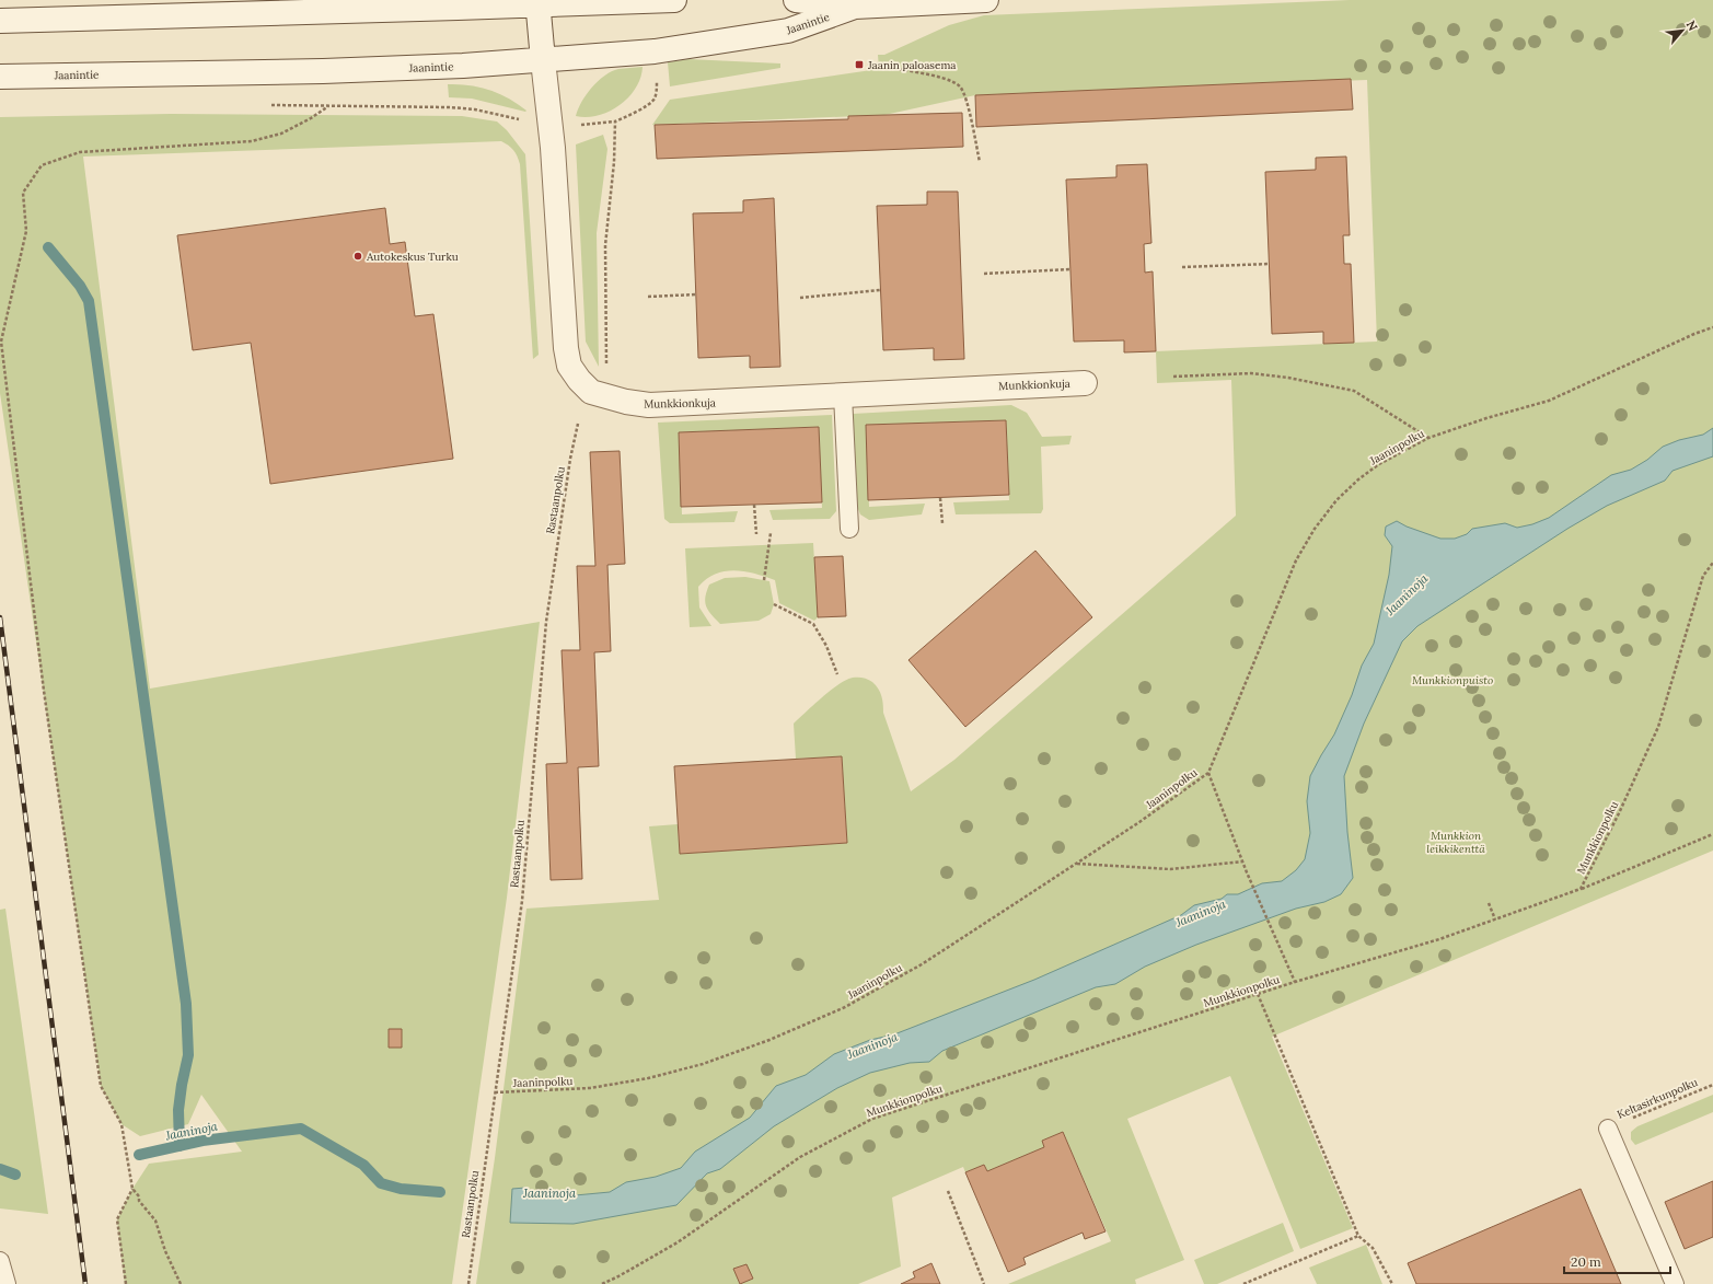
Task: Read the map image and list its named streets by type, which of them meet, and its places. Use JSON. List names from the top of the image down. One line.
{"streets":{"main road":["Jaanintie","Munkkionkuja"],"path":["Jaaninpolku","Rastaanpolku","Munkkionpolku","Keltasirkunpolku"]},"crossings":[["Jaanintie","Munkkionkuja"],["Jaaninpolku","Rastaanpolku"]],"water":["Jaaninoja"],"parks":["Munkkionpuisto","Munkkion leikkikenttä"],"places":{"transit":["Jaanin paloasema"],"other":["Autokeskus Turku"]},"scale_bar":"20 m","north":"top right"}
